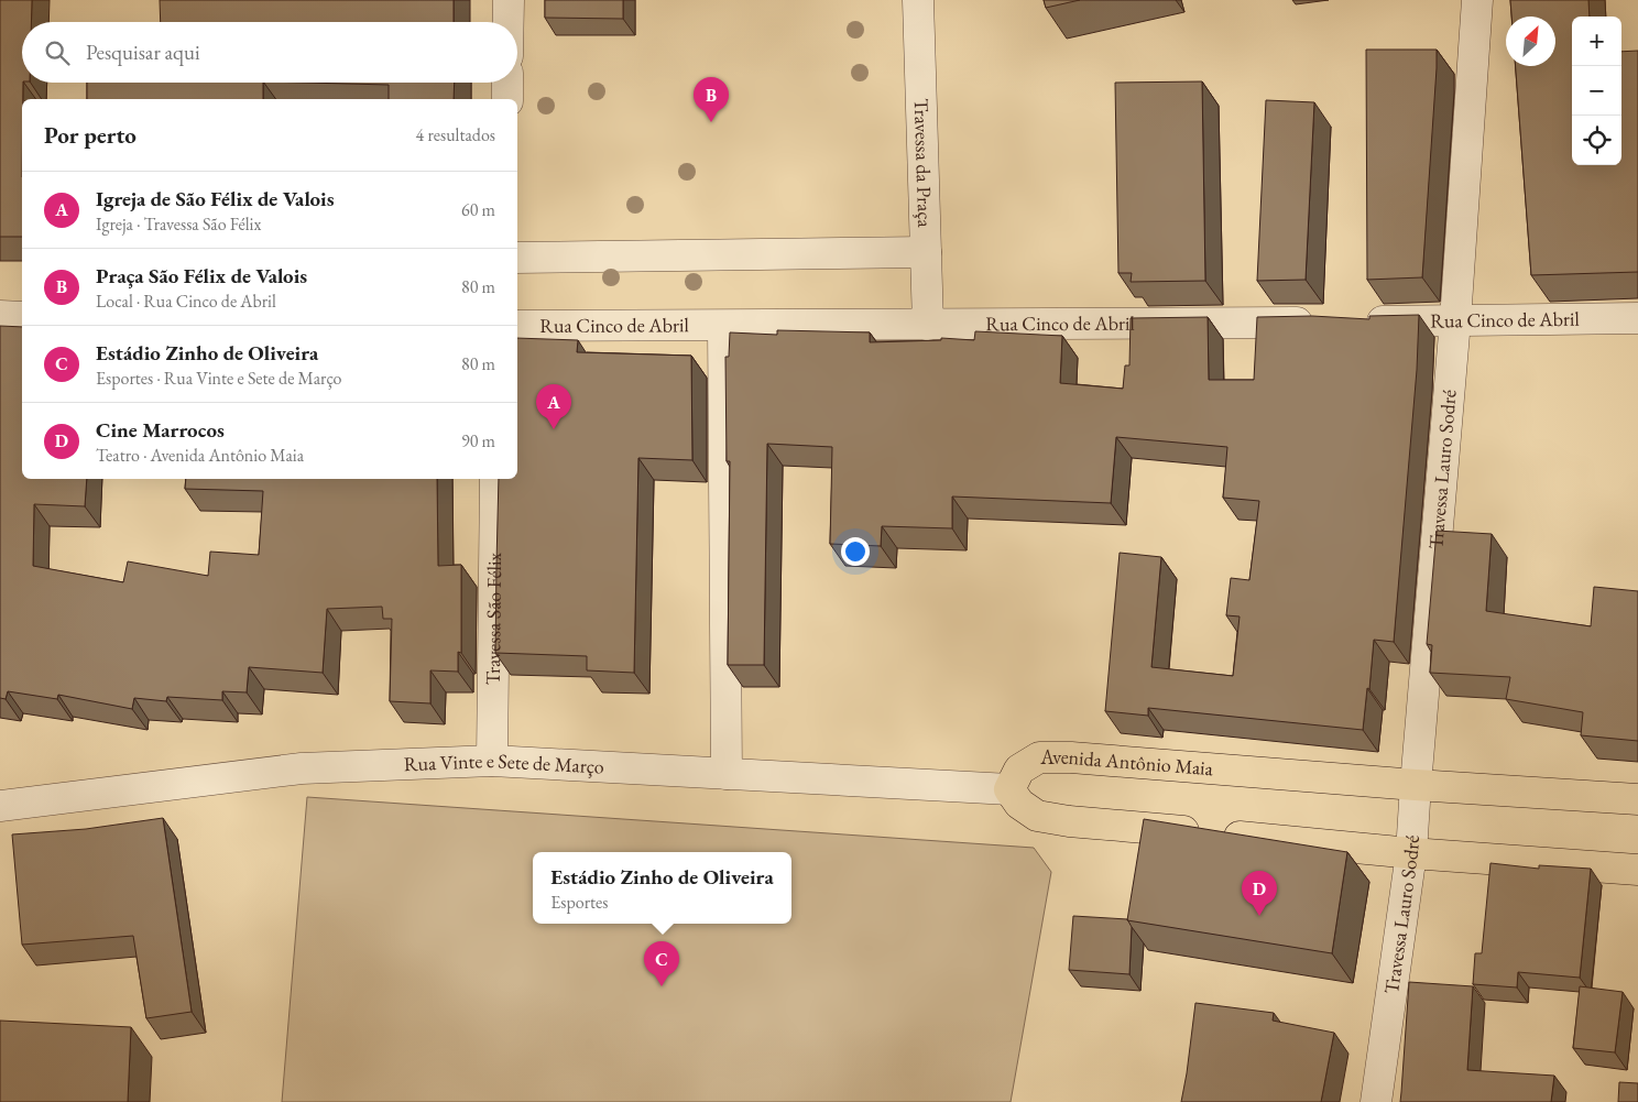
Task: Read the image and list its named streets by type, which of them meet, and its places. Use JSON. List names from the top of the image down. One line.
{"streets":{"main road":["Avenida Antônio Maia"],"street":["Travessa da Praça","Rua Cinco de Abril","Travessa Lauro Sodré","Travessa São Félix","Rua Vinte e Sete de Março"]},"crossings":[["Travessa da Praça","Rua Cinco de Abril"],["Rua Cinco de Abril","Travessa Lauro Sodré"],["Travessa Lauro Sodré","Avenida Antônio Maia"],["Travessa São Félix","Rua Vinte e Sete de Março"],["Avenida Antônio Maia","Rua Vinte e Sete de Março"]],"north":"top right","page":{"map_buttons":["+","−"],"search":"Pesquisar aqui","pins":["B","A","D","C"],"heading":["Por perto","4 resultados"],"list":[{"mark":"A","name":"Igreja de São Félix de Valois","note":"Igreja · Travessa São Félix","value":"60 m"},{"mark":"B","name":"Praça São Félix de Valois","note":"Local · Rua Cinco de Abril","value":"80 m"},{"mark":"C","name":"Estádio Zinho de Oliveira","note":"Esportes · Rua Vinte e Sete de Março","value":"80 m"},{"mark":"D","name":"Cine Marrocos","note":"Teatro · Avenida Antônio Maia","value":"90 m"}],"popup":["Estádio Zinho de Oliveira","Esportes"]}}
